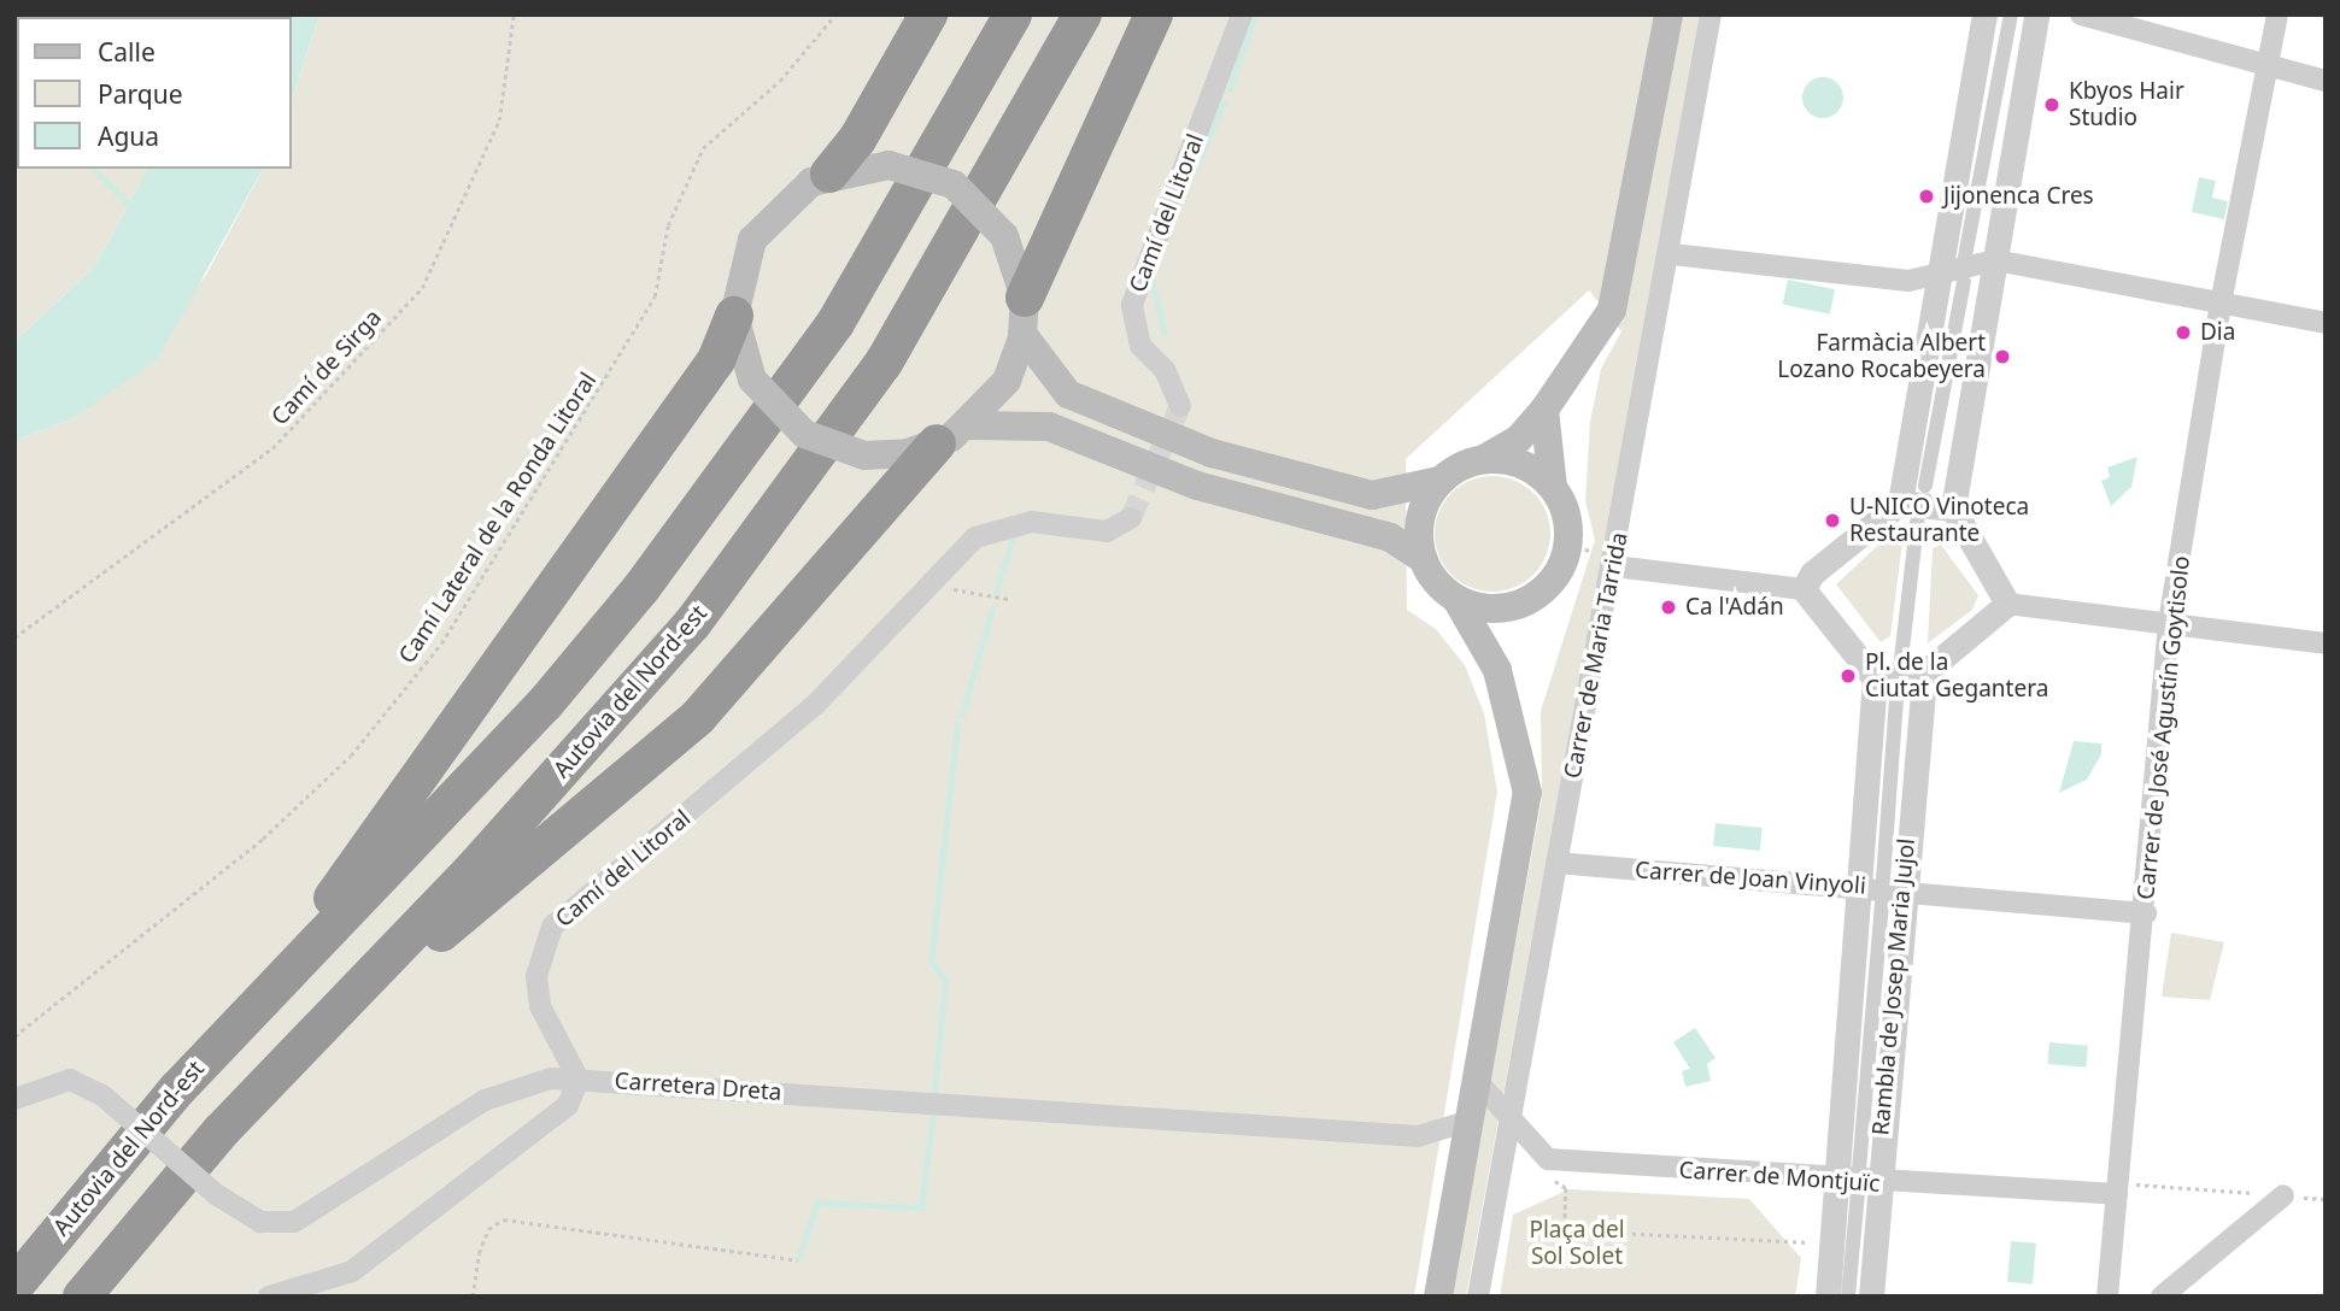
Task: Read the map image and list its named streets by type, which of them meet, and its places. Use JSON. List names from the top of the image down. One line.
{"streets":{"highway":["Autovia del Nord-est"],"main road":["Carrer de Maria Tarrida"],"street":["Camí del Litoral","Carrer de José Agustín Goytisolo","Carrer de Joan Vinyoli","Rambla de Josep Maria Jujol","Carretera Dreta","Carrer de Montjuïc"],"path":["Camí de Sirga","Camí Lateral de la Ronda Litoral"]},"crossings":[["Camí del Litoral","Carretera Dreta"],["Carrer de Maria Tarrida","Carrer de Joan Vinyoli"],["Carrer de Maria Tarrida","Carretera Dreta"],["Carrer de Maria Tarrida","Carrer de Montjuïc"],["Carrer de José Agustín Goytisolo","Carrer de Joan Vinyoli"],["Carrer de José Agustín Goytisolo","Carrer de Montjuïc"],["Carrer de Joan Vinyoli","Rambla de Josep Maria Jujol"],["Rambla de Josep Maria Jujol","Carrer de Montjuïc"]],"parks":["Plaça del Sol Solet"],"places":["Kbyos Hair Studio","Jijonenca Cres","Dia","Farmàcia Albert Lozano Rocabeyera","U-NICO Vinoteca Restaurante","Ca l'Adán","Pl. de la Ciutat Gegantera"],"legend":["Calle","Parque","Agua"]}
